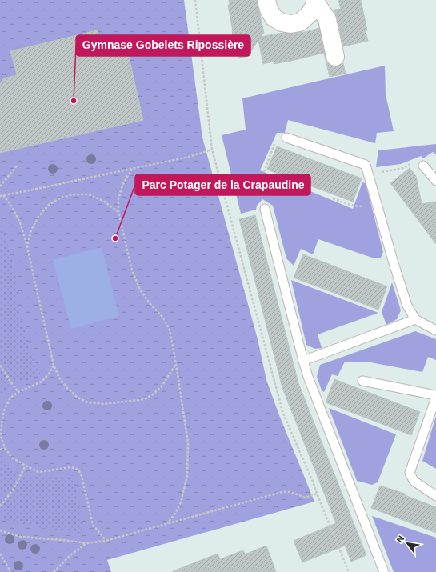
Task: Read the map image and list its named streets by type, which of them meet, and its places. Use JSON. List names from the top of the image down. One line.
{"places":["Gymnase Gobelets Ripossière","Parc Potager de la Crapaudine"],"north":"top left"}
